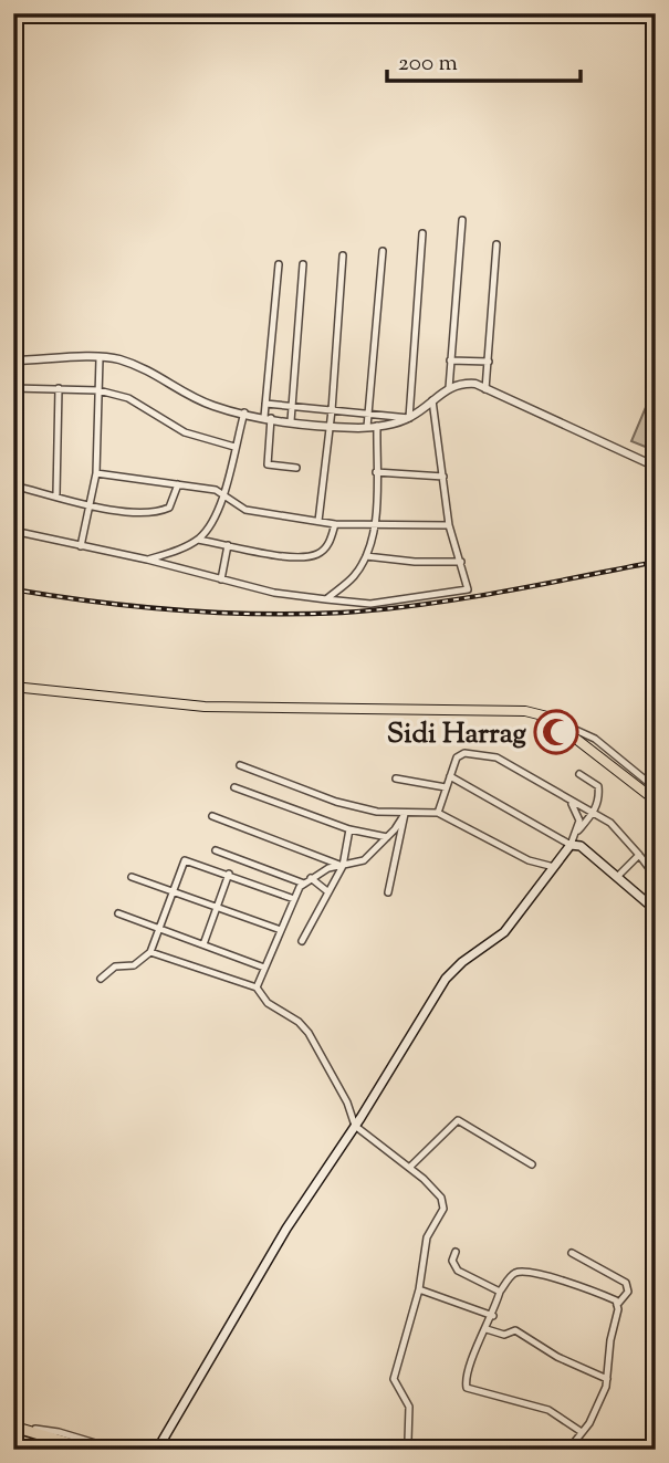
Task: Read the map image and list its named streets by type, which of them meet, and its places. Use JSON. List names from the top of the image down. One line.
{"places":{"mosque":["Sidi Harrag"]},"scale_bar":"200 m"}
